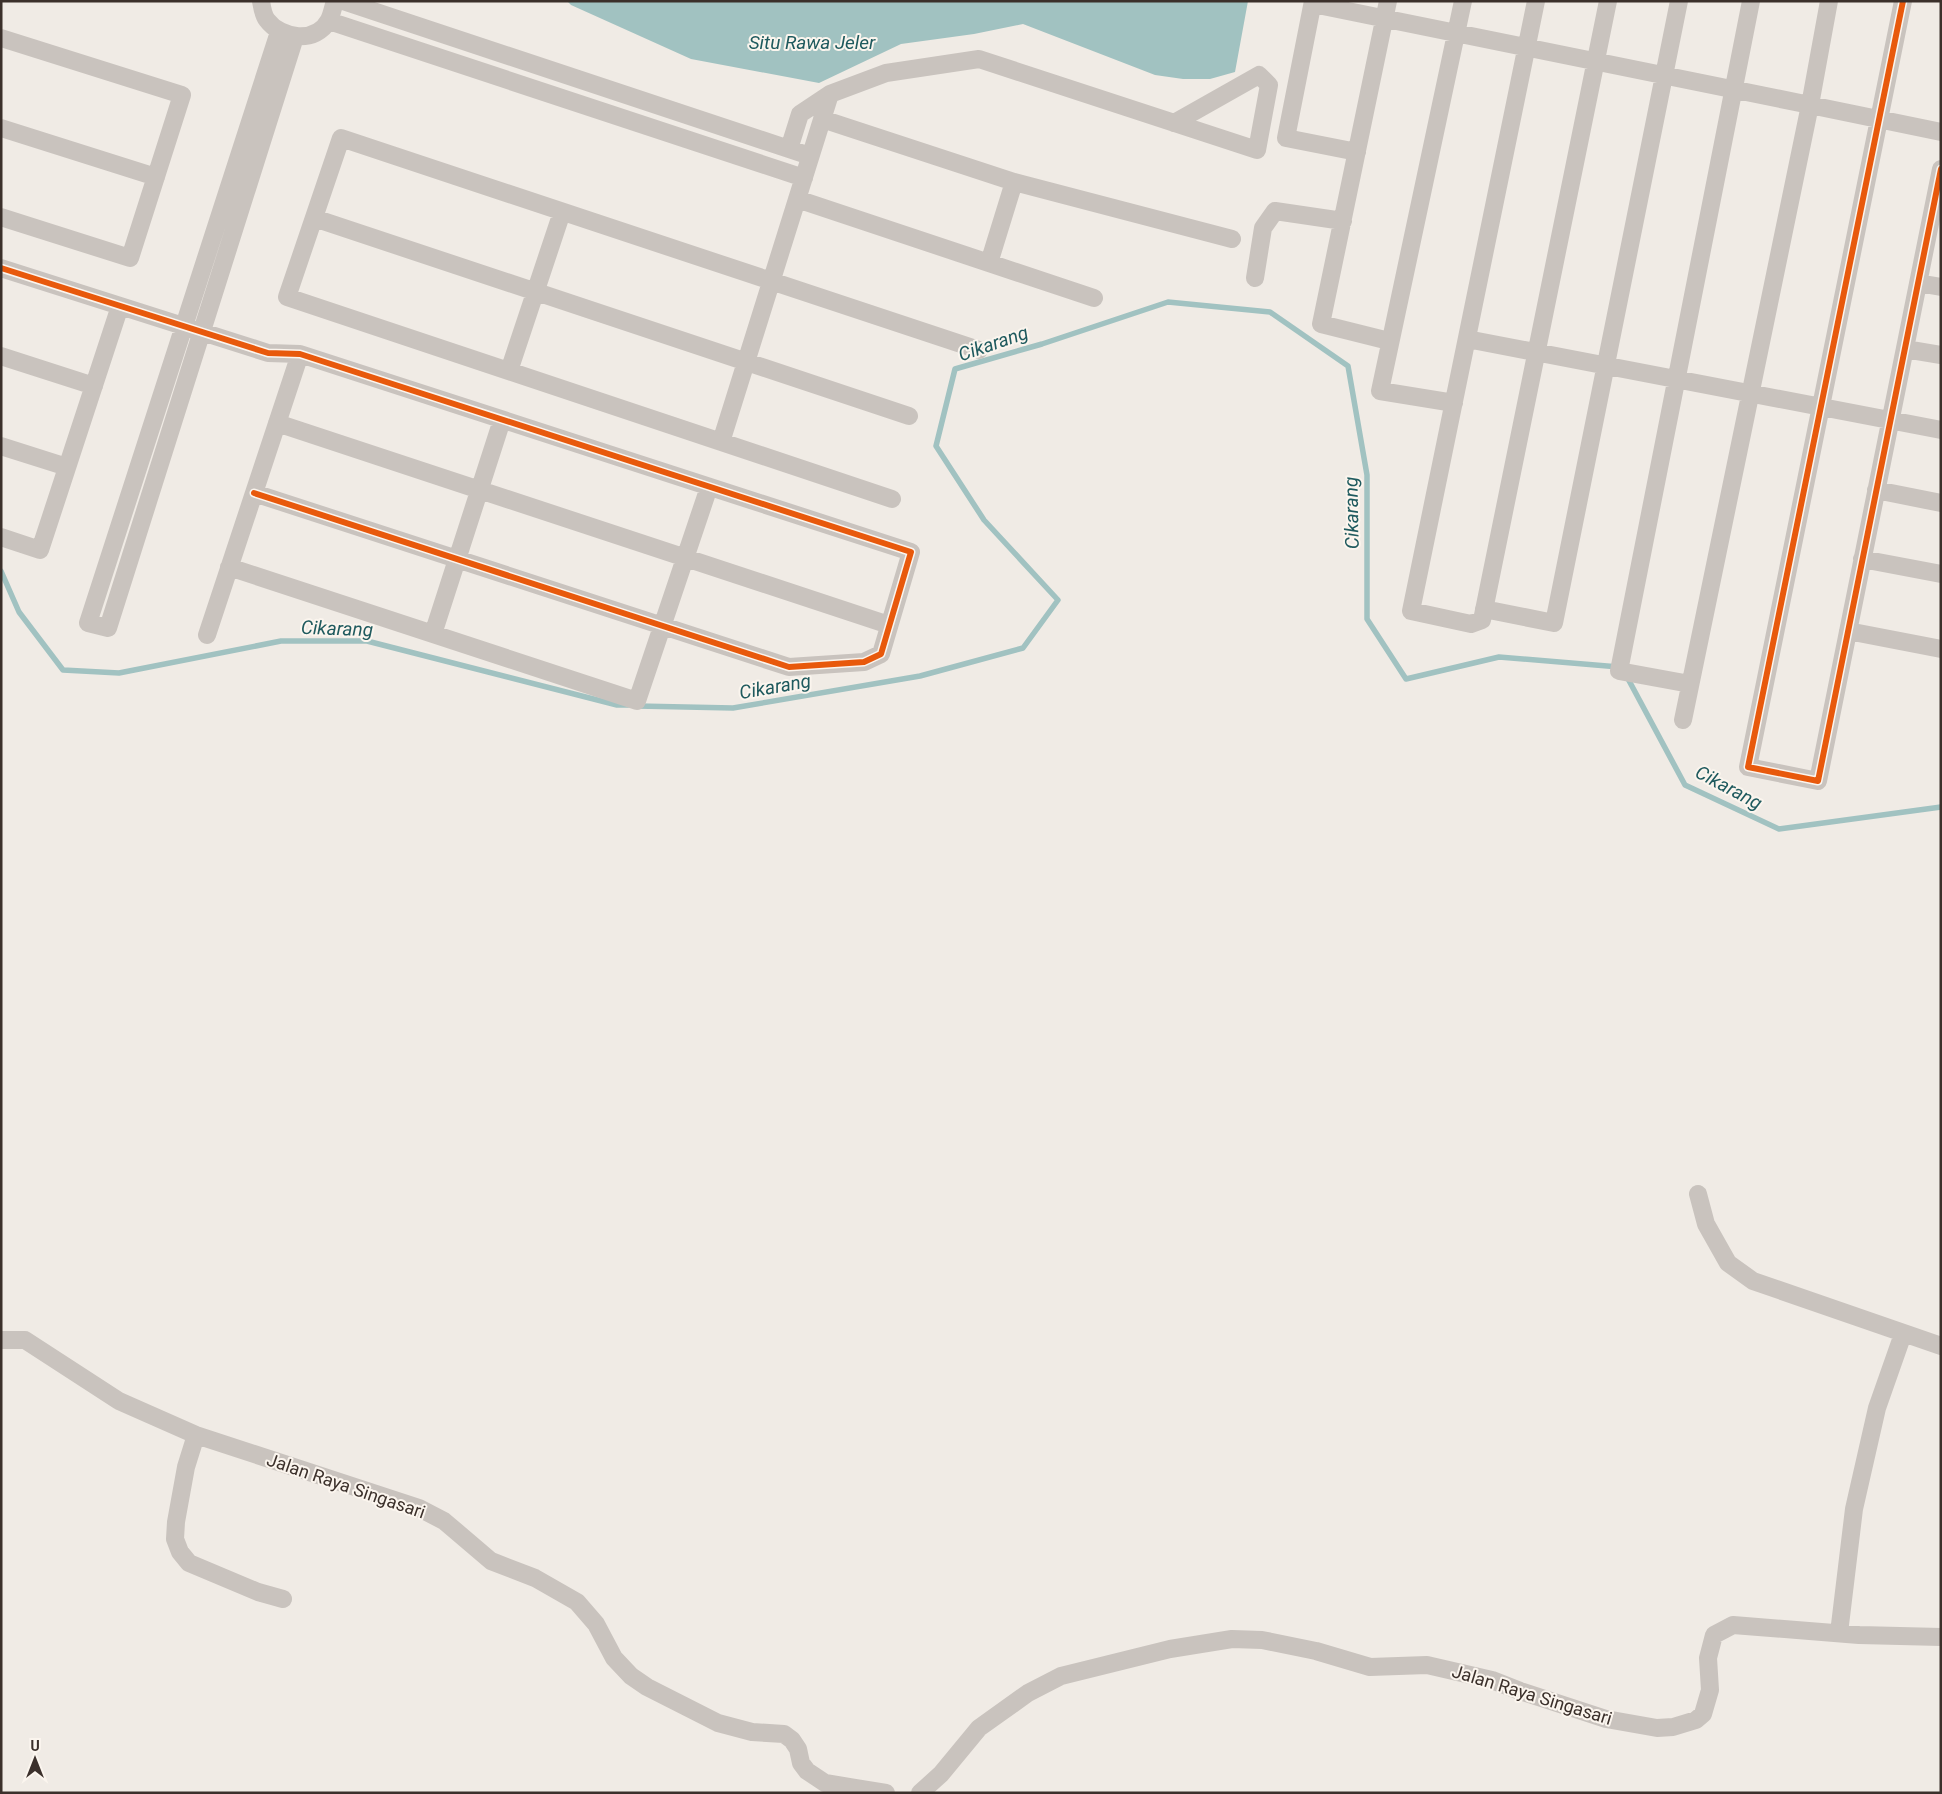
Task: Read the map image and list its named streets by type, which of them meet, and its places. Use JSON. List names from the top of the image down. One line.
{"streets":{"street":["Jalan Raya Singasari"]},"water":["Situ Rawa Jeler","Cikarang"],"north":"top"}
